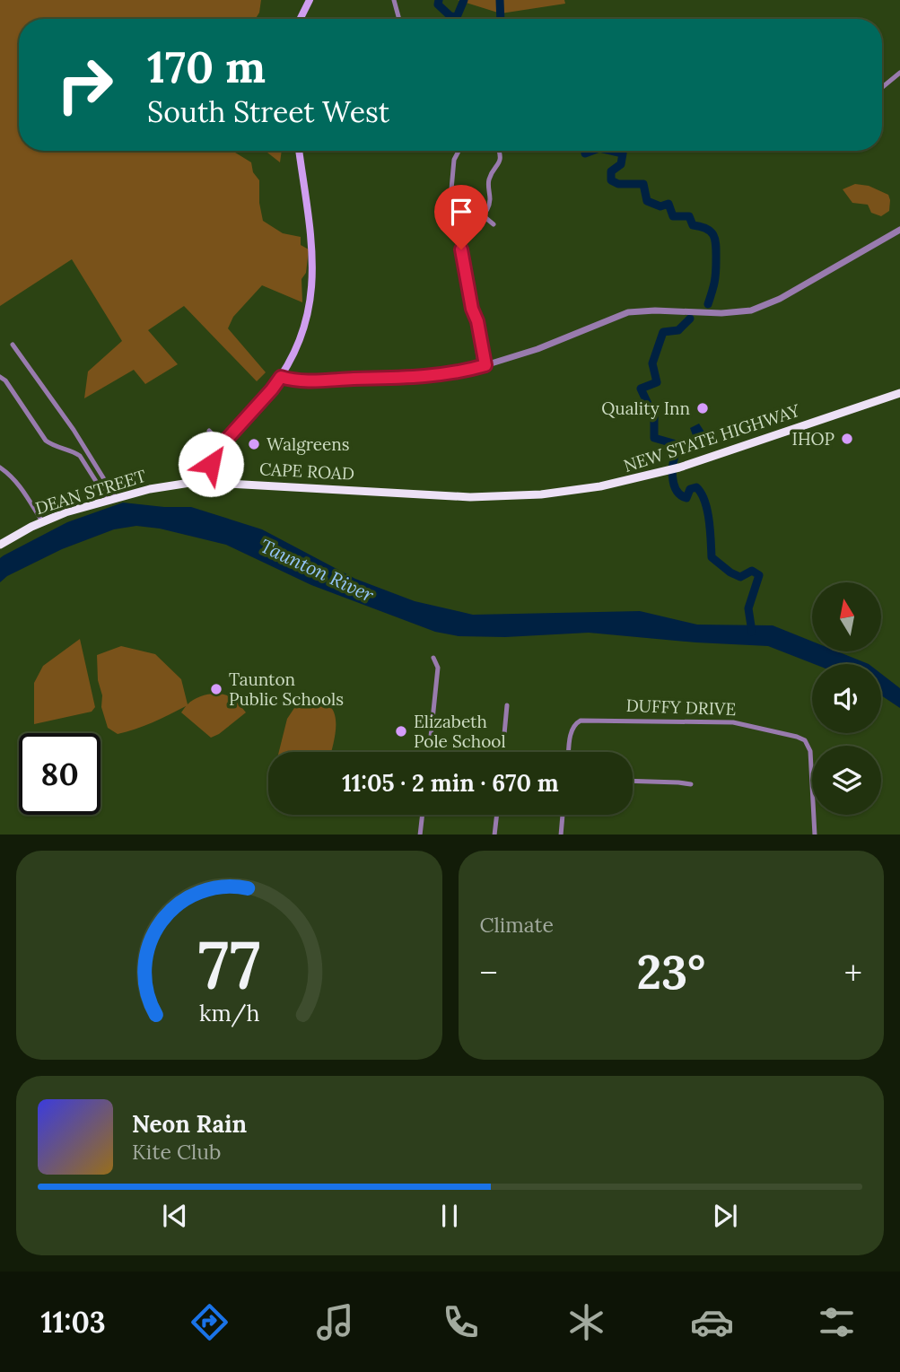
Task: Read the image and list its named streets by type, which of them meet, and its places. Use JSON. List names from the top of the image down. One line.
{"streets":{"highway":["NEW STATE HIGHWAY","CAPE ROAD","DEAN STREET"],"street":["DUFFY DRIVE"]},"crossings":[["NEW STATE HIGHWAY","CAPE ROAD"],["CAPE ROAD","DEAN STREET"]],"water":["Taunton River"],"places":["Quality Inn","IHOP","Walgreens","Taunton Public Schools","Elizabeth Pole School"],"north":"top","page":{"turn":["170 m","South Street West"],"limit":"80","trip":"11:05 · 2 min · 670 m","tile":"Climate","heat":["−","23°","+"],"song":["Neon Rain","Kite Club"],"tabs":"11:03","gauge":["77","km/h"]}}
